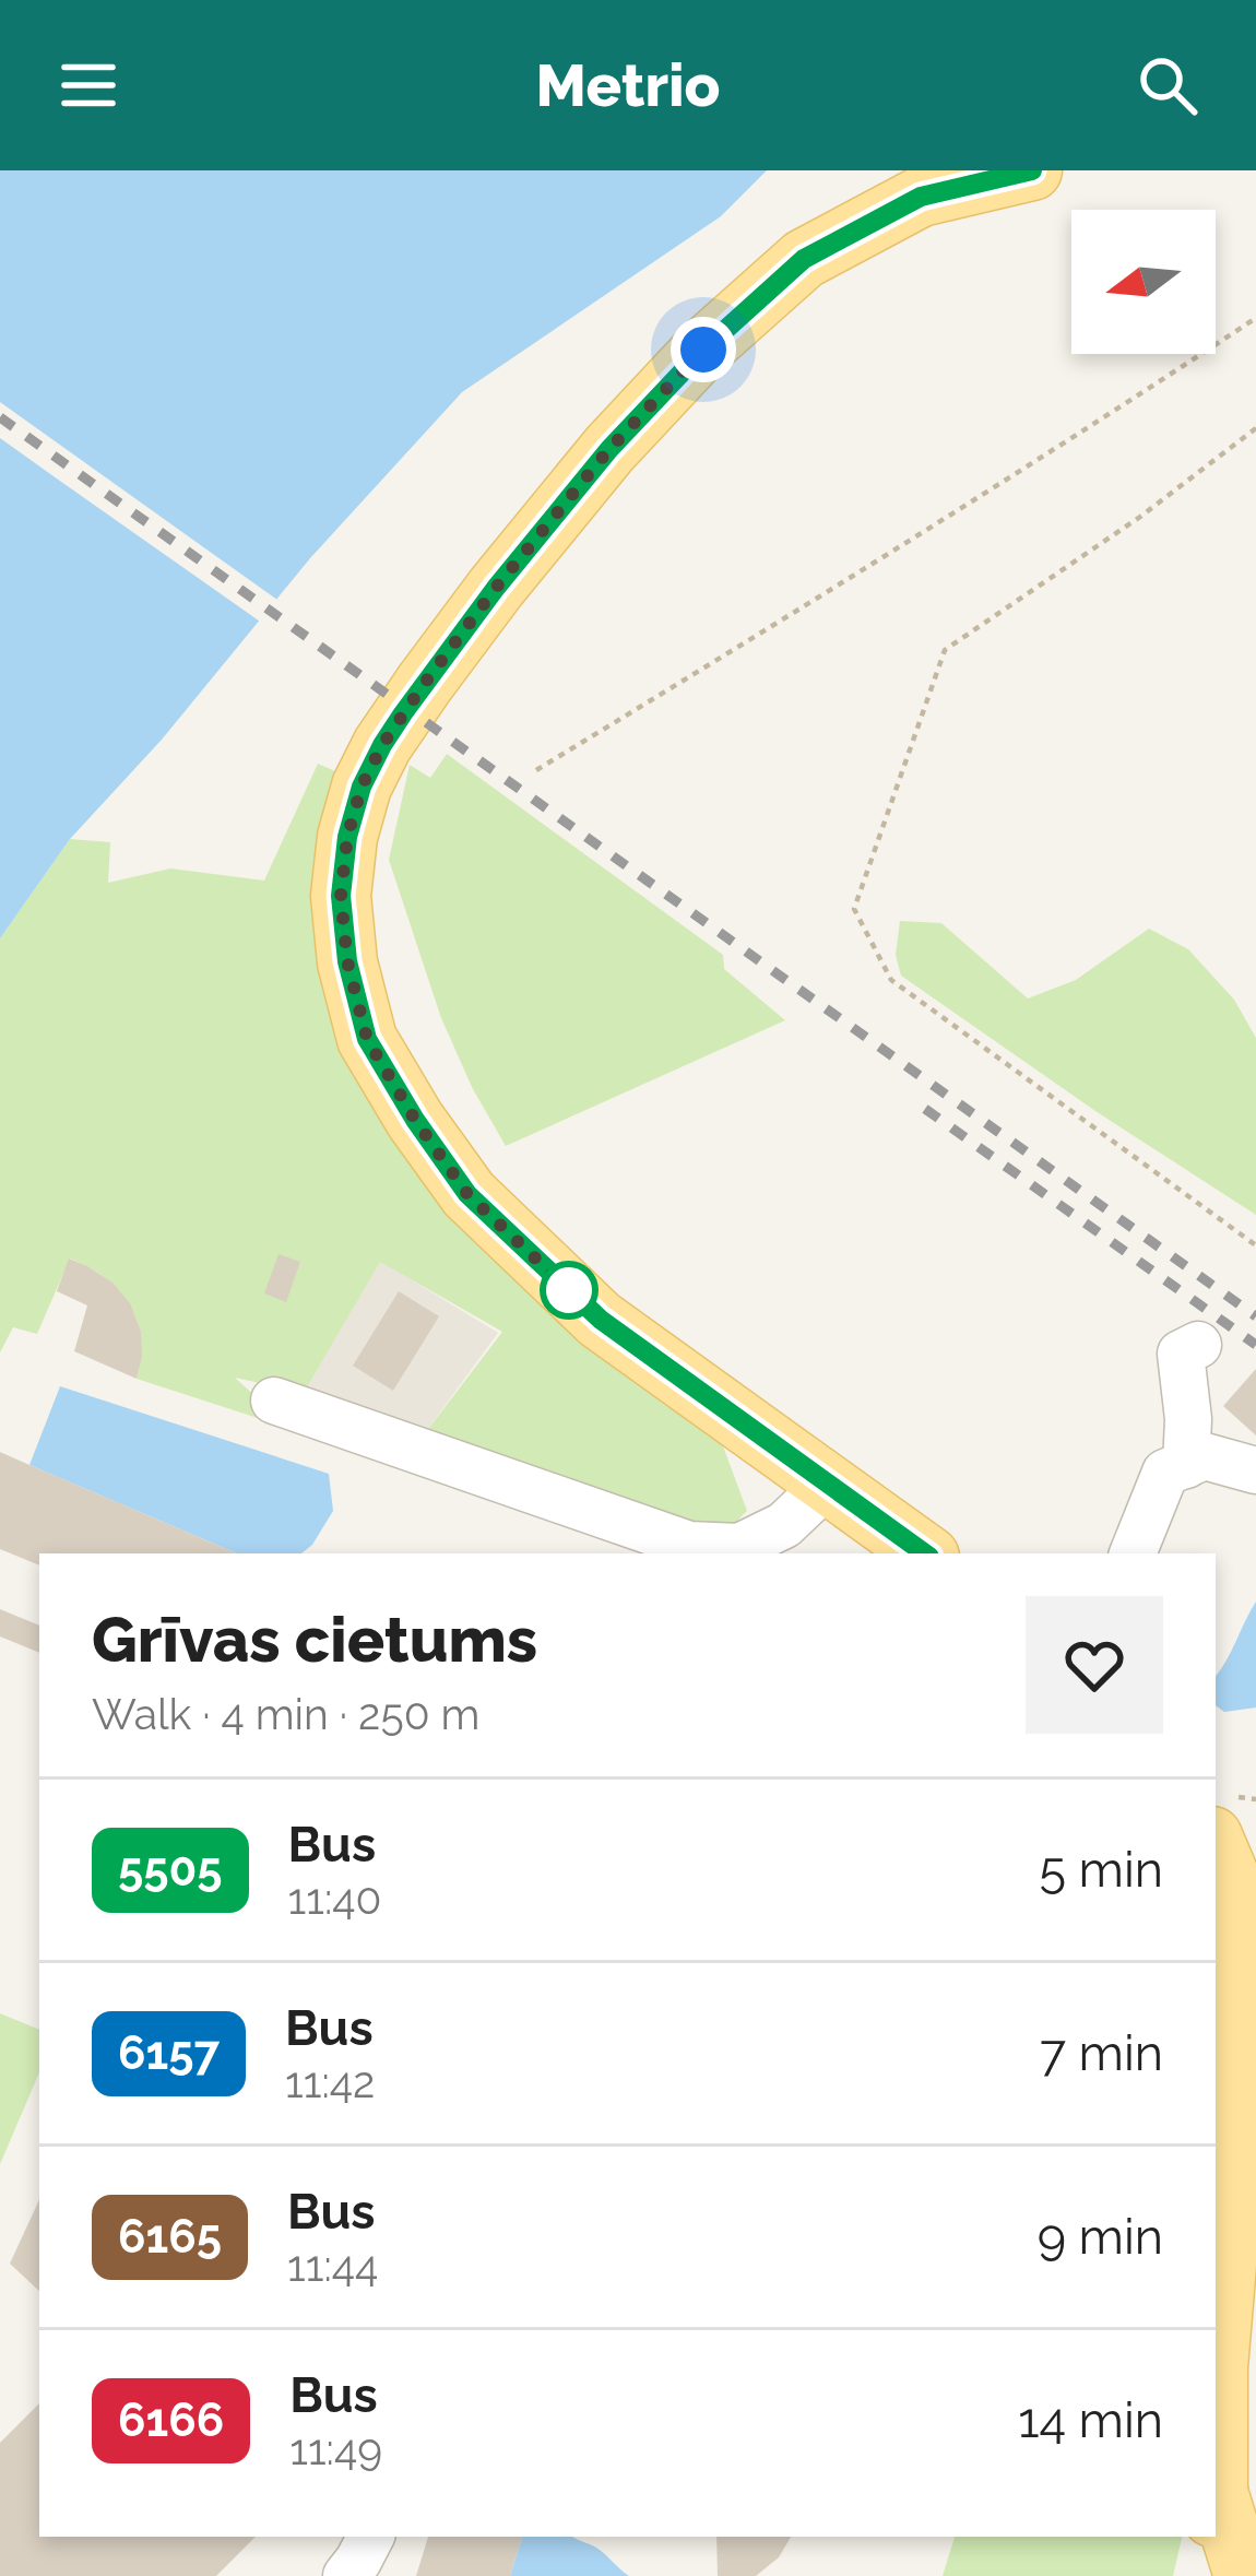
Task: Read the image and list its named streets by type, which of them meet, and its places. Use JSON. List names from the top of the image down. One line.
{"lines":["bus line 5505"],"north":"left","page":{"header":"Metrio","heading":["Grīvas cietums","Walk · 4 min · 250 m"],"list":[{"mark":"5505","name":"Bus","note":"11:40","value":"5 min"},{"mark":"6157","name":"Bus","note":"11:42","value":"7 min"},{"mark":"6165","name":"Bus","note":"11:44","value":"9 min"},{"mark":"6166","name":"Bus","note":"11:49","value":"14 min"}]}}
